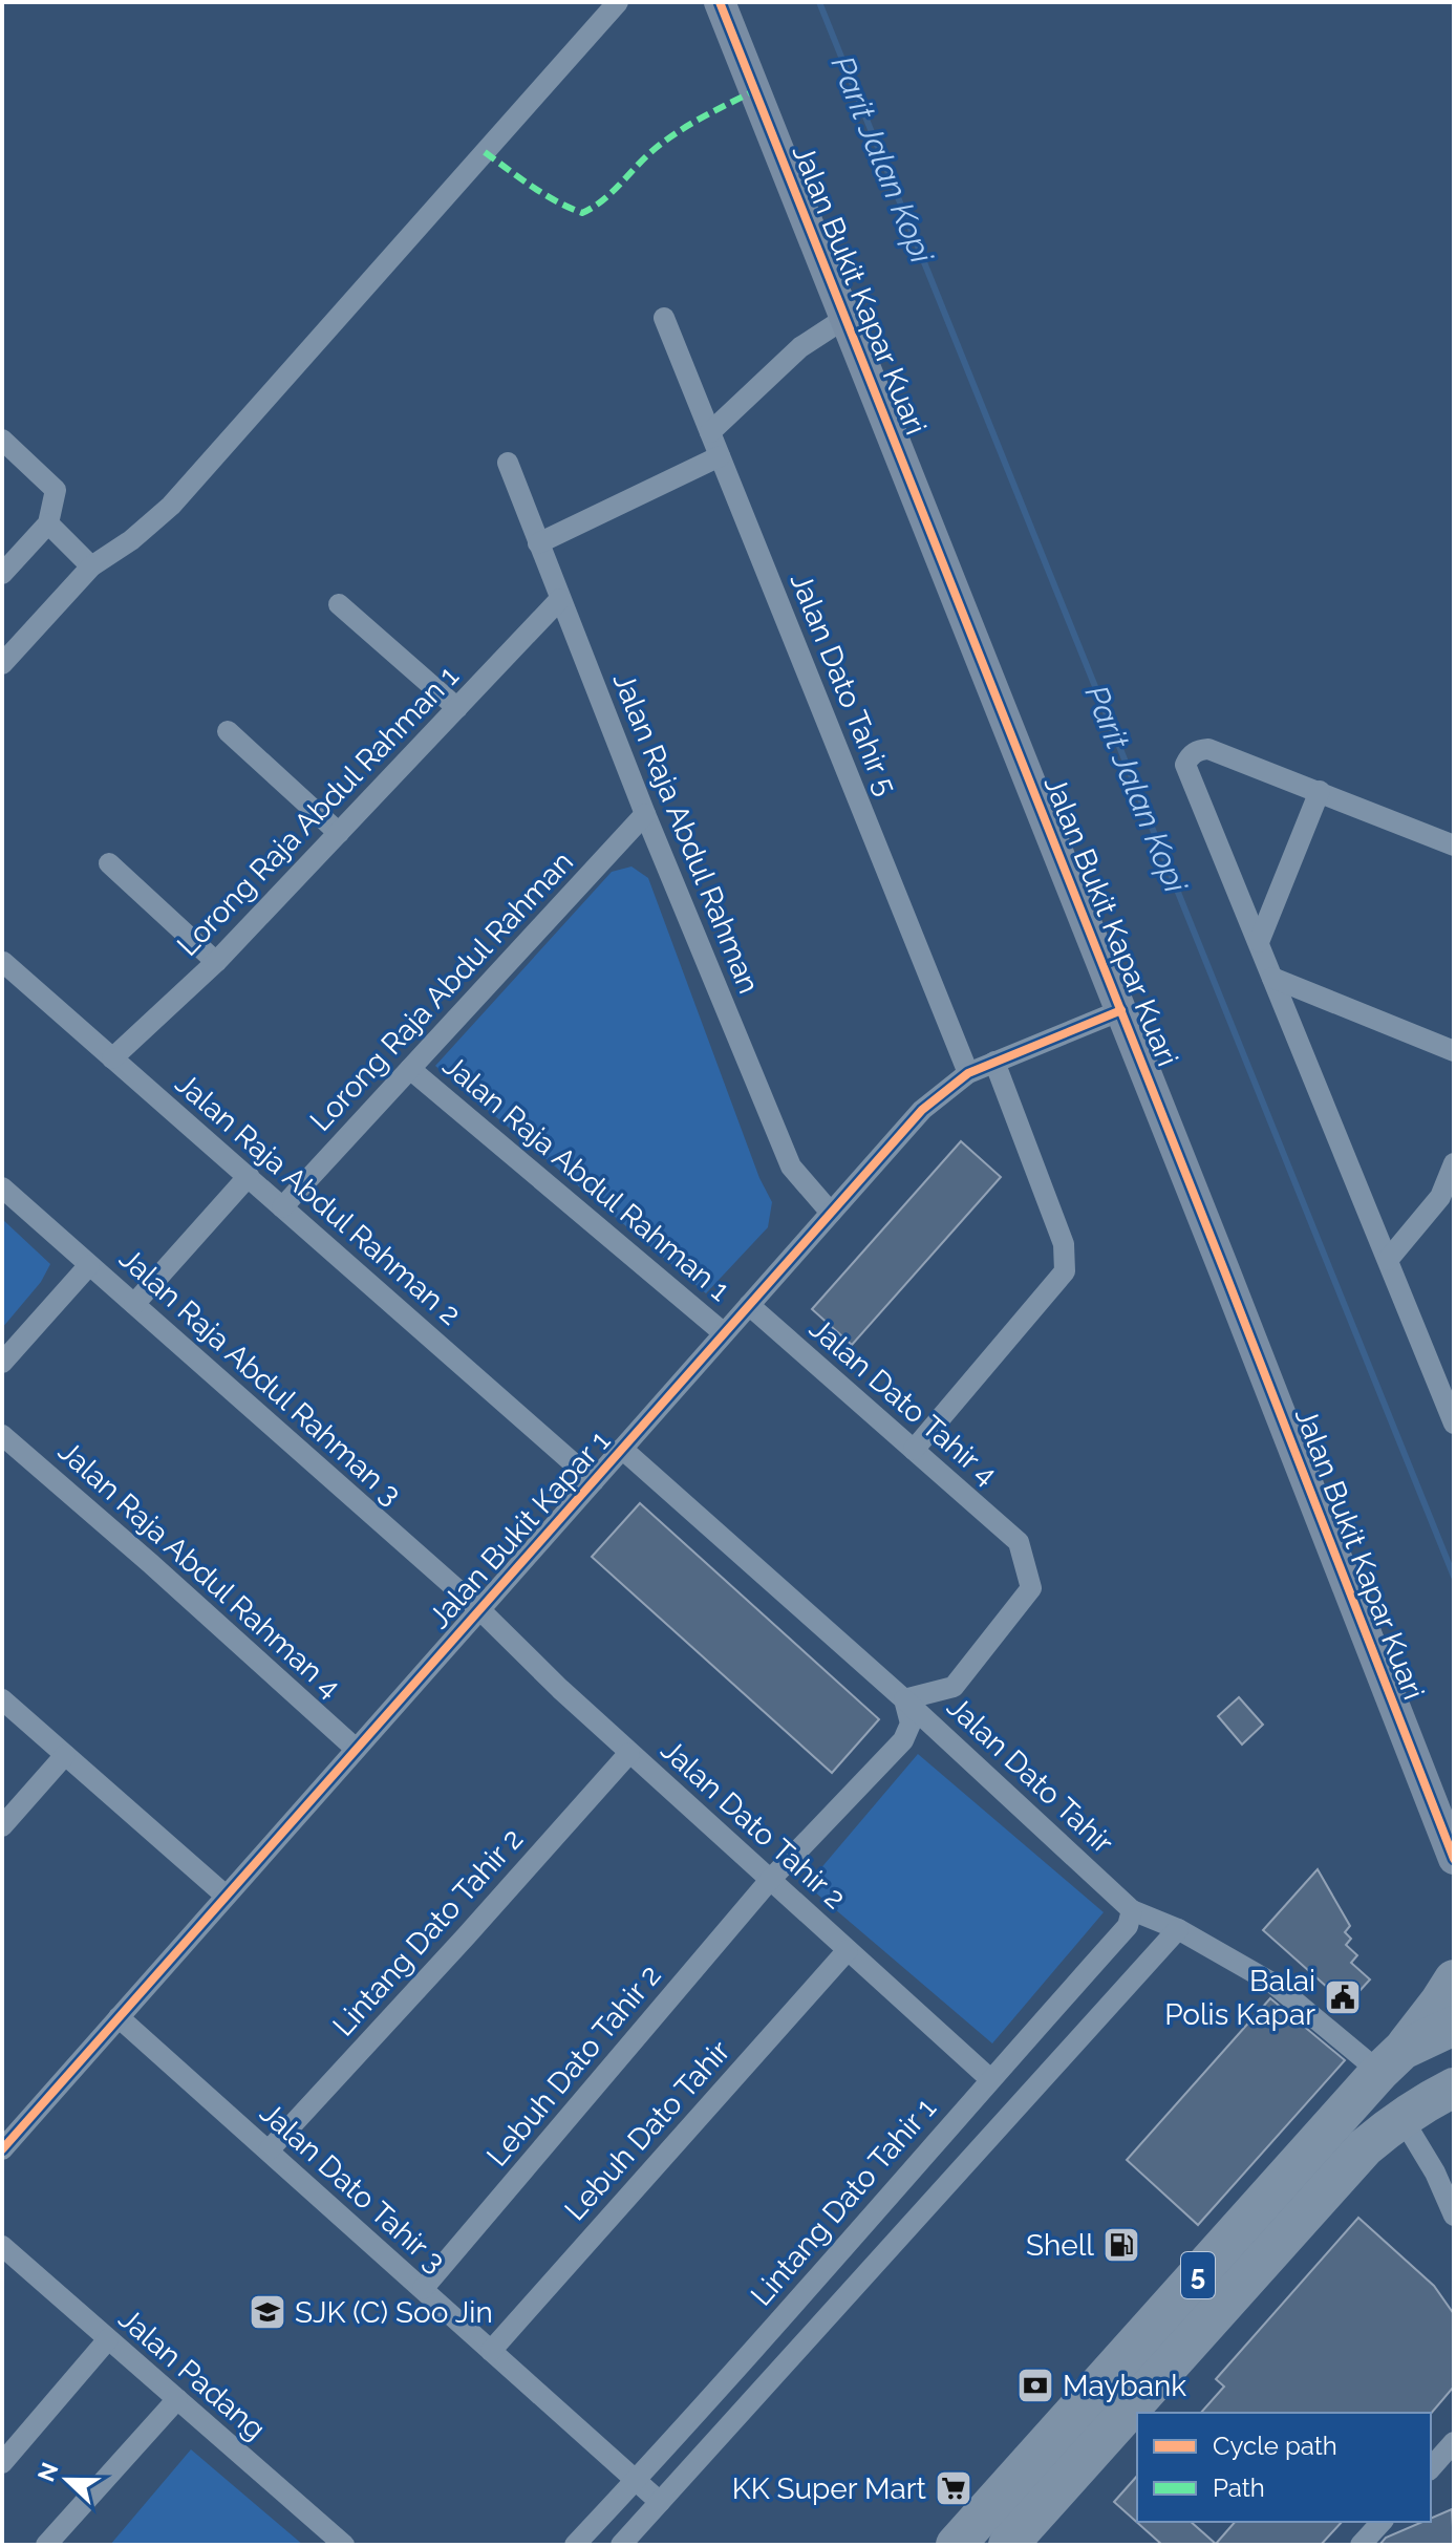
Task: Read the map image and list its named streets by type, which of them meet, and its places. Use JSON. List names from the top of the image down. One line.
{"streets":{"highway":["5"],"street":["Jalan Bukit Kapar Kuari","Jalan Dato Tahir 5","Lorong Raja Abdul Rahman 1","Jalan Raja Abdul Rahman","Lorong Raja Abdul Rahman","Jalan Raja Abdul Rahman 1","Jalan Raja Abdul Rahman 2","Jalan Raja Abdul Rahman 3","Jalan Dato Tahir 4","Jalan Bukit Kapar 1","Jalan Raja Abdul Rahman 4","Jalan Dato Tahir","Jalan Dato Tahir 2","Lintang Dato Tahir 2","Lebuh Dato Tahir 2","Lebuh Dato Tahir","Jalan Dato Tahir 3","Lintang Dato Tahir 1","Jalan Padang"]},"crossings":[["Jalan Bukit Kapar Kuari","Jalan Bukit Kapar 1"],["Jalan Dato Tahir 5","Jalan Bukit Kapar 1"],["Lorong Raja Abdul Rahman 1","Jalan Raja Abdul Rahman"],["Lorong Raja Abdul Rahman 1","Jalan Raja Abdul Rahman 2"],["Jalan Raja Abdul Rahman","Lorong Raja Abdul Rahman"],["Jalan Raja Abdul Rahman","Jalan Bukit Kapar 1"],["Lorong Raja Abdul Rahman","Jalan Raja Abdul Rahman 1"],["Lorong Raja Abdul Rahman","Jalan Raja Abdul Rahman 2"],["Jalan Raja Abdul Rahman 1","Jalan Bukit Kapar 1"],["Jalan Raja Abdul Rahman 2","Jalan Bukit Kapar 1"],["Jalan Raja Abdul Rahman 3","Jalan Bukit Kapar 1"],["Jalan Raja Abdul Rahman 3","Jalan Dato Tahir 2"],["Jalan Dato Tahir 4","Jalan Bukit Kapar 1"],["Jalan Dato Tahir 4","Jalan Dato Tahir"],["Jalan Dato Tahir 4","Lebuh Dato Tahir 2"],["Jalan Bukit Kapar 1","Jalan Raja Abdul Rahman 4"],["Jalan Bukit Kapar 1","Jalan Dato Tahir"],["Jalan Bukit Kapar 1","Jalan Dato Tahir 2"],["Jalan Bukit Kapar 1","Jalan Dato Tahir 3"],["Jalan Dato Tahir","Lebuh Dato Tahir 2"],["Jalan Dato Tahir","Lintang Dato Tahir 1"],["Jalan Dato Tahir 2","Lintang Dato Tahir 2"],["Jalan Dato Tahir 2","Lebuh Dato Tahir 2"],["Jalan Dato Tahir 2","Lebuh Dato Tahir"],["Jalan Dato Tahir 2","Lintang Dato Tahir 1"],["Lintang Dato Tahir 2","Jalan Dato Tahir 3"],["Lebuh Dato Tahir 2","Jalan Dato Tahir 3"],["Lebuh Dato Tahir","Jalan Dato Tahir 3"],["Jalan Dato Tahir 3","Lintang Dato Tahir 1"]],"water":["Parit Jalan Kopi"],"places":{"public building":["Balai Polis Kapar"],"fuel station":["Shell"],"school or university":["SJK (C) Soo Jin"],"bank":["Maybank"],"supermarket":["KK Super Mart"]},"legend":["Cycle path","Path"],"north":"left"}
